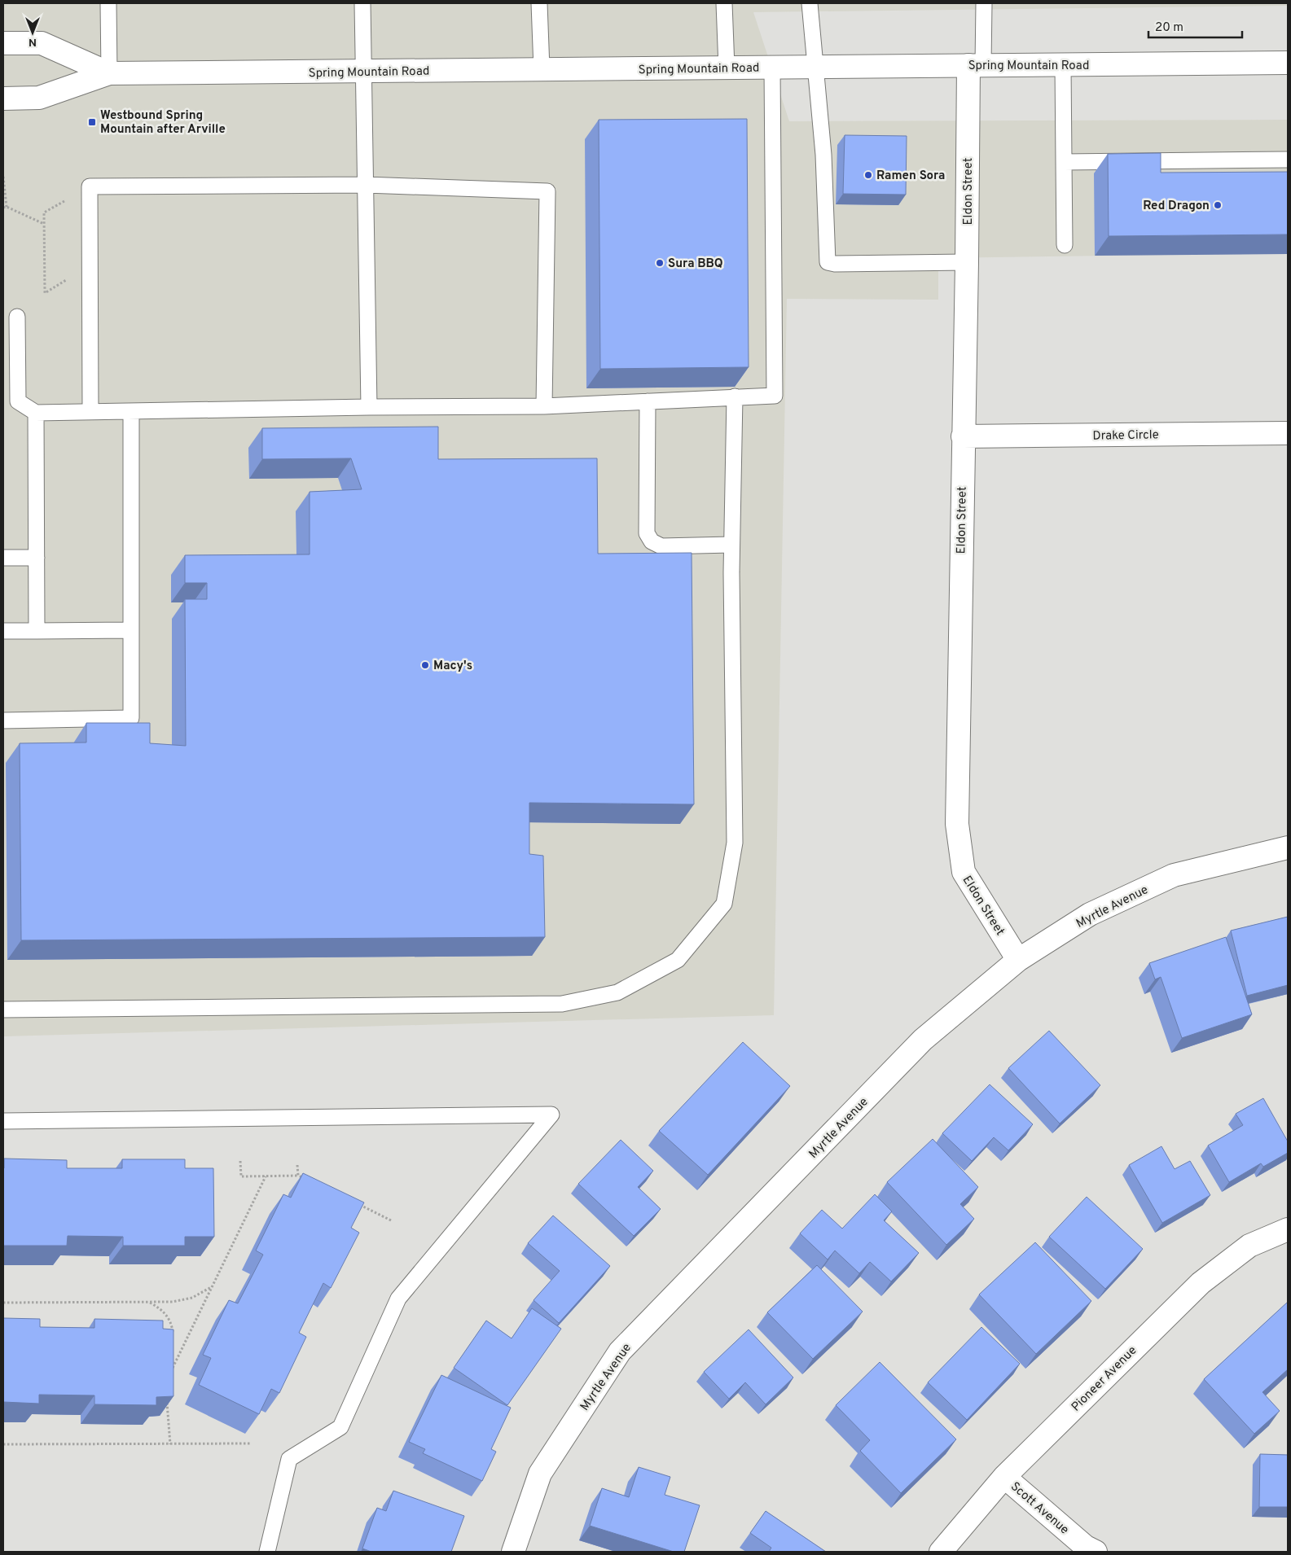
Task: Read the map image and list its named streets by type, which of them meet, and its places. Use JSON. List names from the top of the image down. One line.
{"streets":{"street":["Spring Mountain Road","Eldon Street","Drake Circle","Myrtle Avenue","Pioneer Avenue","Scott Avenue"]},"crossings":[["Spring Mountain Road","Eldon Street"],["Eldon Street","Drake Circle"],["Eldon Street","Myrtle Avenue"],["Pioneer Avenue","Scott Avenue"]],"places":{"transit":["Westbound Spring Mountain after Arville"],"other":["Ramen Sora","Red Dragon","Sura BBQ","Macy's"]},"scale_bar":"20 m","north":"bottom"}
